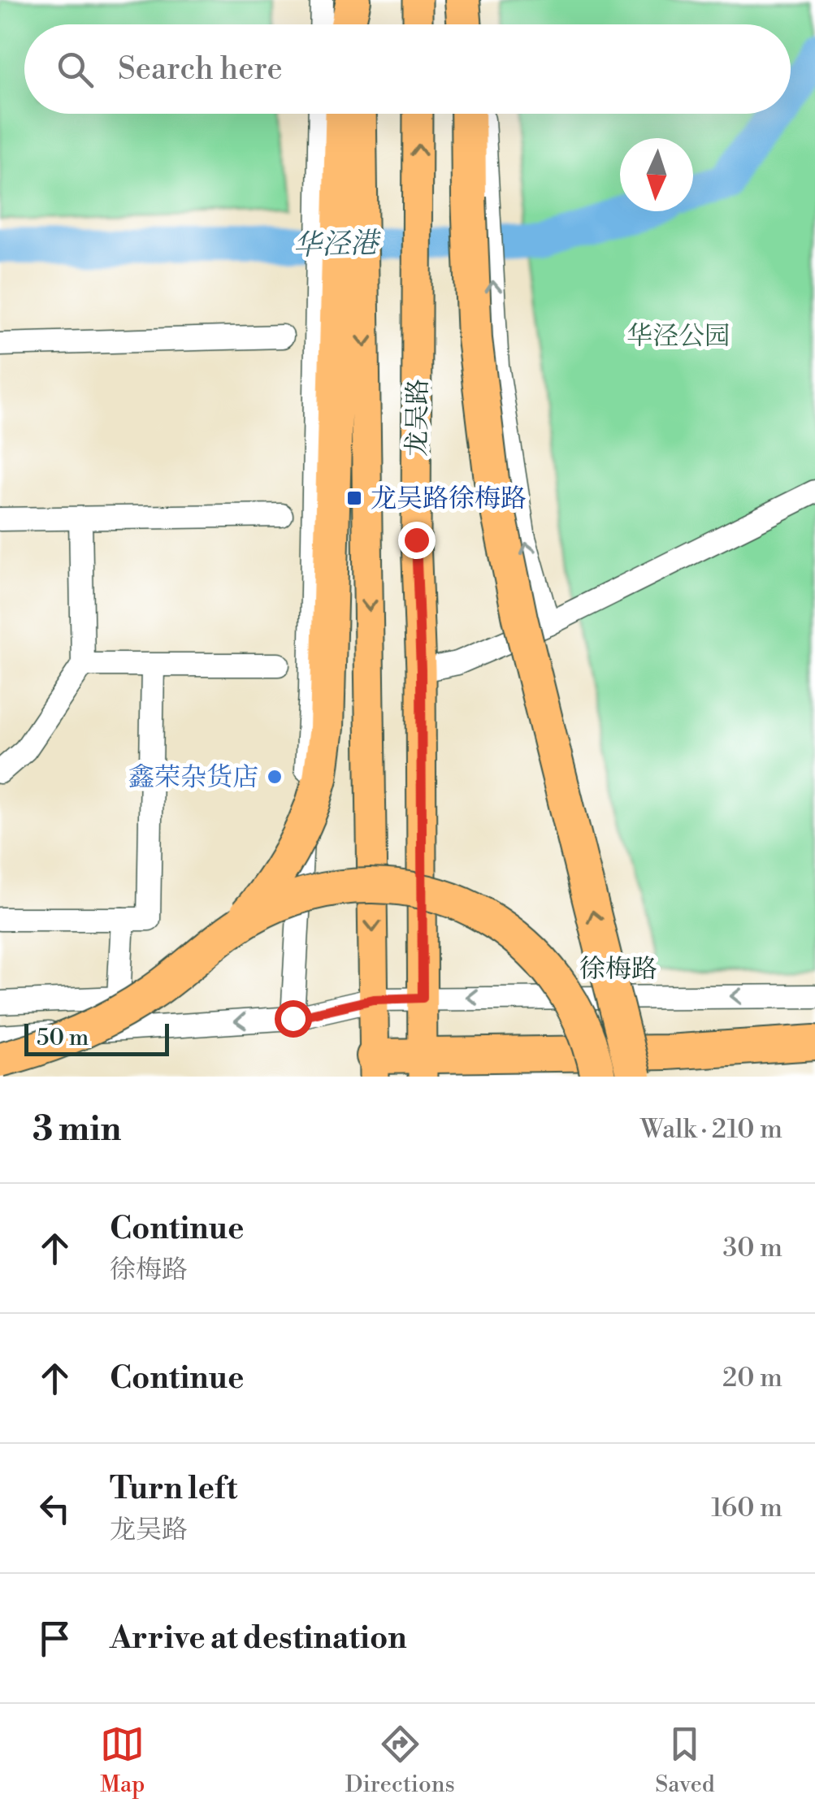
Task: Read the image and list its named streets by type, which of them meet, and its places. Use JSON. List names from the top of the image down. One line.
{"streets":{"main road":["龙吴路"],"street":["徐梅路"]},"crossings":[["龙吴路","徐梅路"]],"one_way":["徐梅路"],"water":["华泾港"],"parks":["华泾公园"],"places":{"transit":["龙吴路徐梅路"],"other":["鑫荣杂货店"]},"scale_bar":"50 m","north":"bottom","page":{"search":"Search here","scale":"50 m","heading":["3 min","Walk · 210 m"],"list":[["Continue","徐梅路","30 m"],["Continue","20 m"],["Turn left","龙吴路","160 m"],"Arrive at destination"],"nav":["Map","Directions","Saved"]}}
